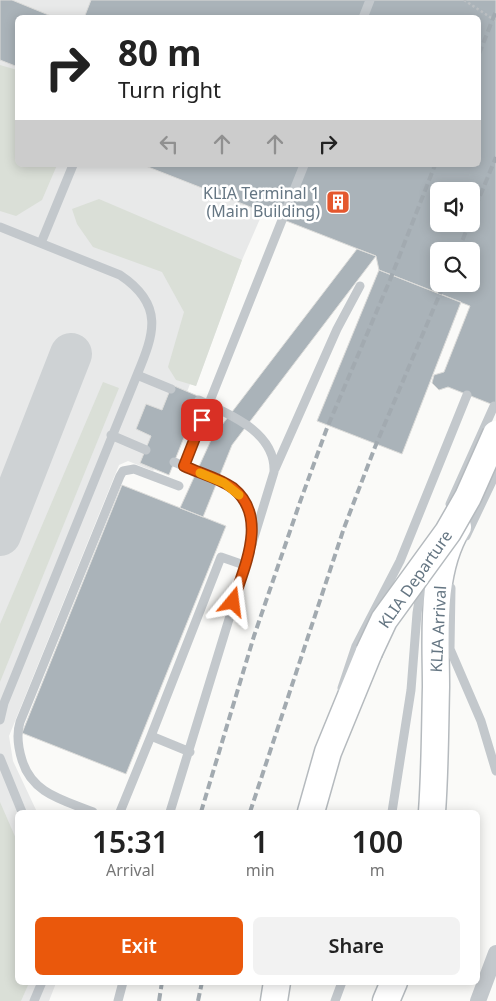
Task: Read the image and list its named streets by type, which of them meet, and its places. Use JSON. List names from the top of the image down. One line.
{"streets":{"main road":["KLIA Departure","KLIA Arrival"]},"places":{"building":["KLIA Terminal 1 (Main Building)"]},"page":{"turn":["80 m","Turn right"],"eta":["15:31","Arrival","1","min","100","m"],"buttons":["Exit","Share"]}}
